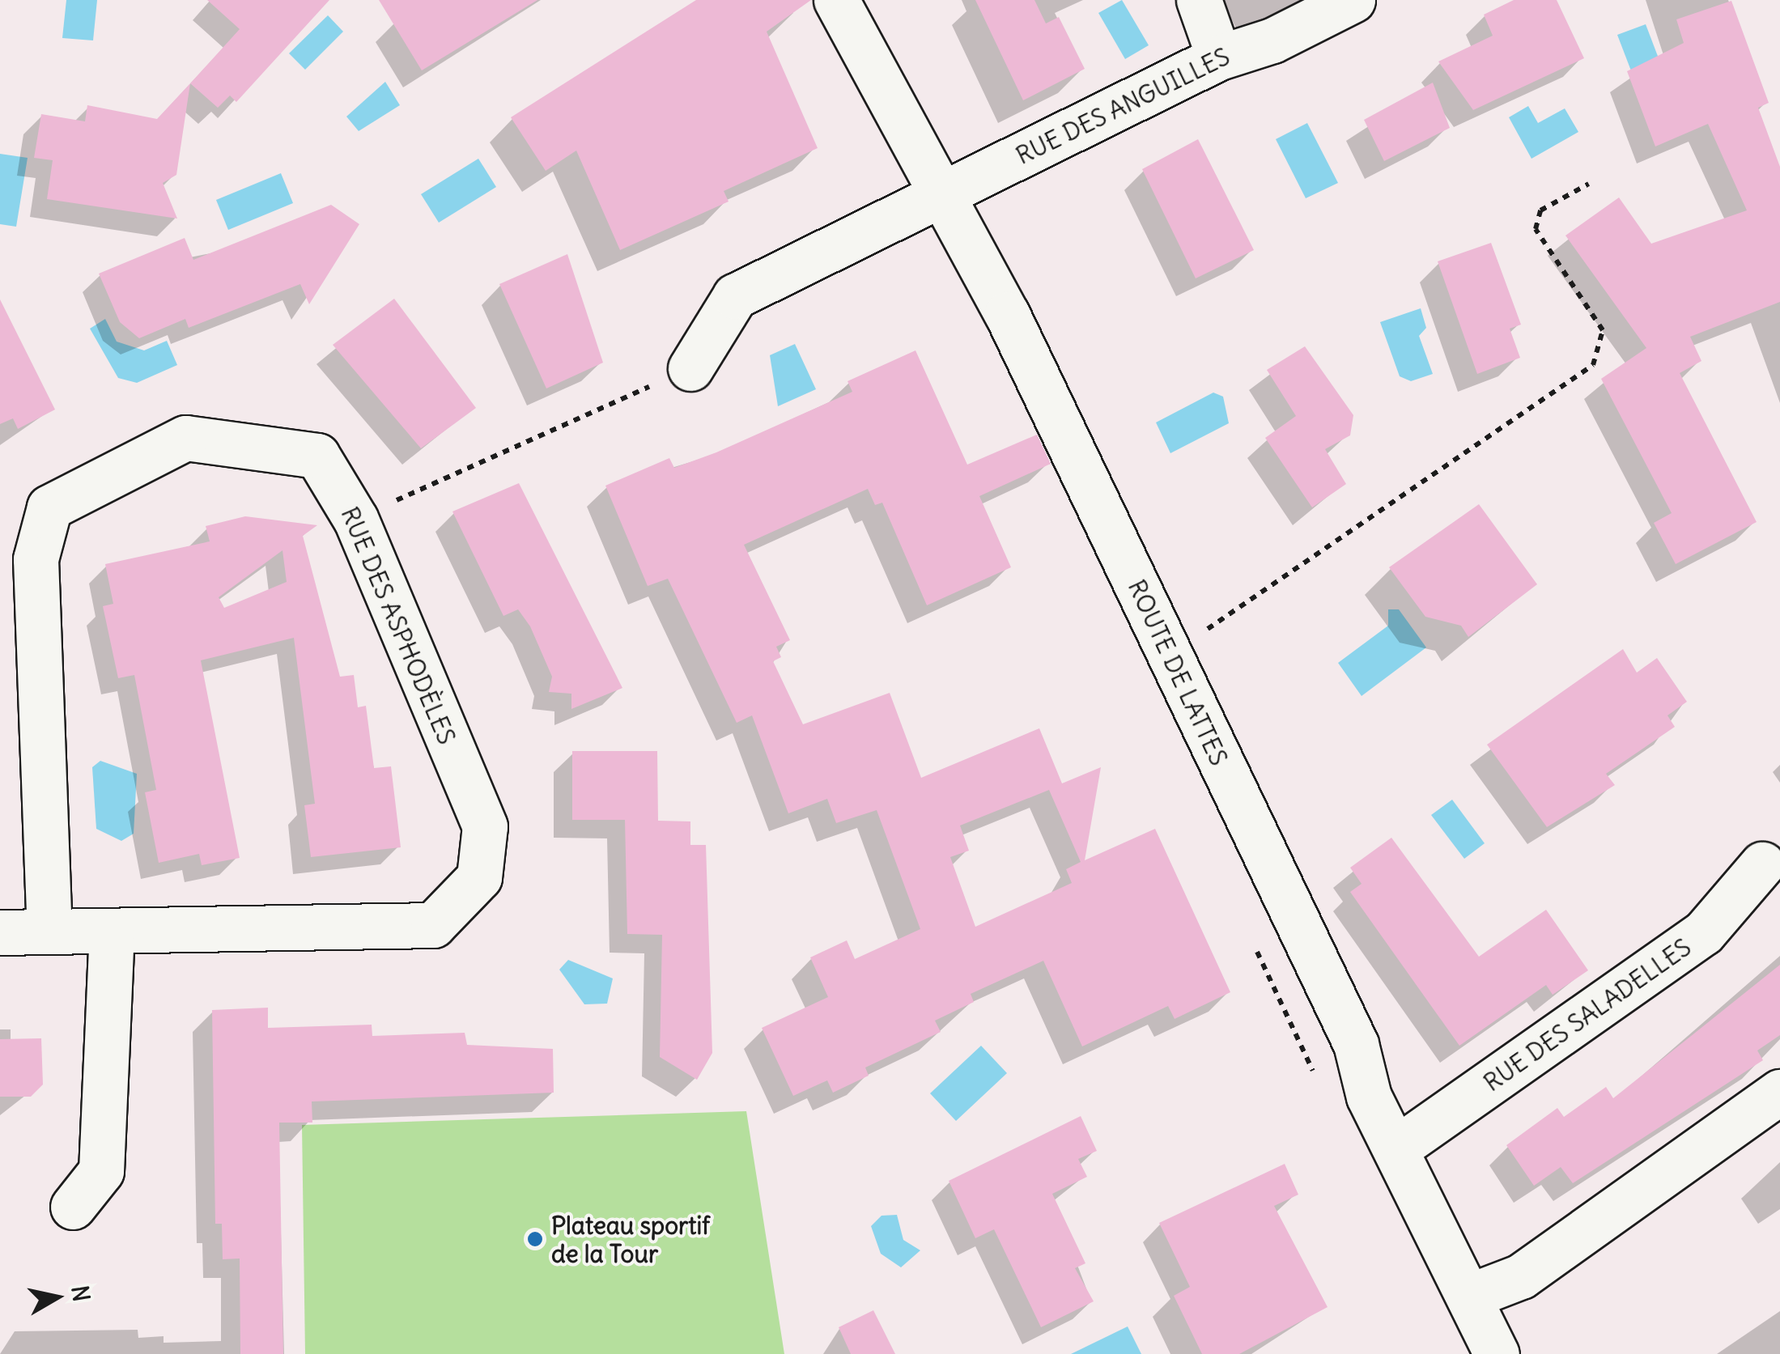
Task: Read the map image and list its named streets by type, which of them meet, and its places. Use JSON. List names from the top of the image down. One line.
{"streets":{"street":["RUE DES ANGUILLES","RUE DES ASPHODÈLES","ROUTE DE LATTES","RUE DES SALADELLES"]},"crossings":[["RUE DES ANGUILLES","ROUTE DE LATTES"],["ROUTE DE LATTES","RUE DES SALADELLES"]],"places":["Plateau sportif de la Tour"],"north":"right"}
